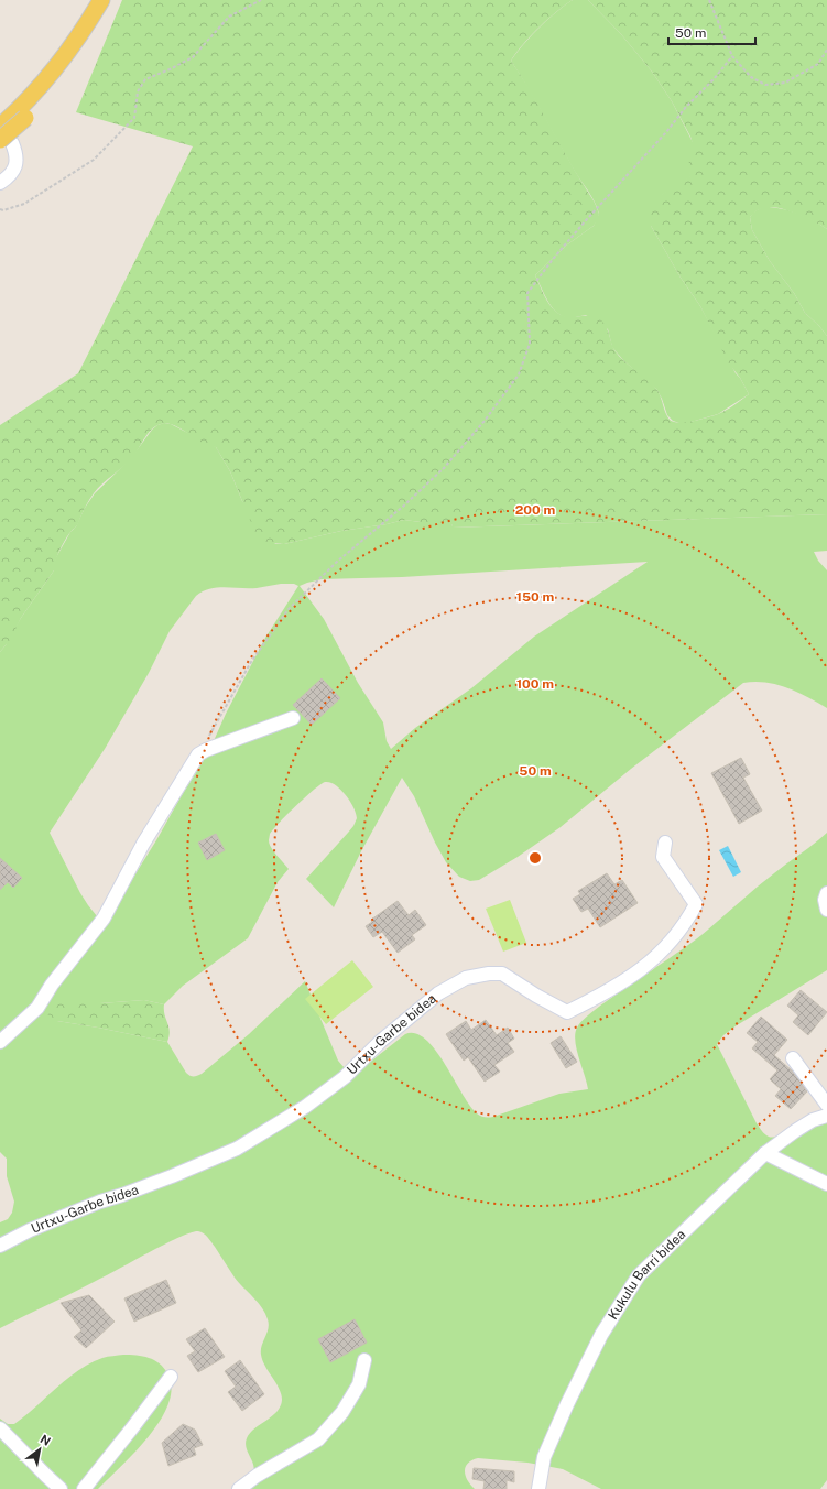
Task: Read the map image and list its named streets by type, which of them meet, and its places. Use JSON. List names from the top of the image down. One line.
{"streets":{"street":["Urtxu-Garbe bidea","Kukulu Barri bidea"]},"scale_bar":"50 m","north":"top right","rings":["200 m","150 m","100 m","50 m"]}
